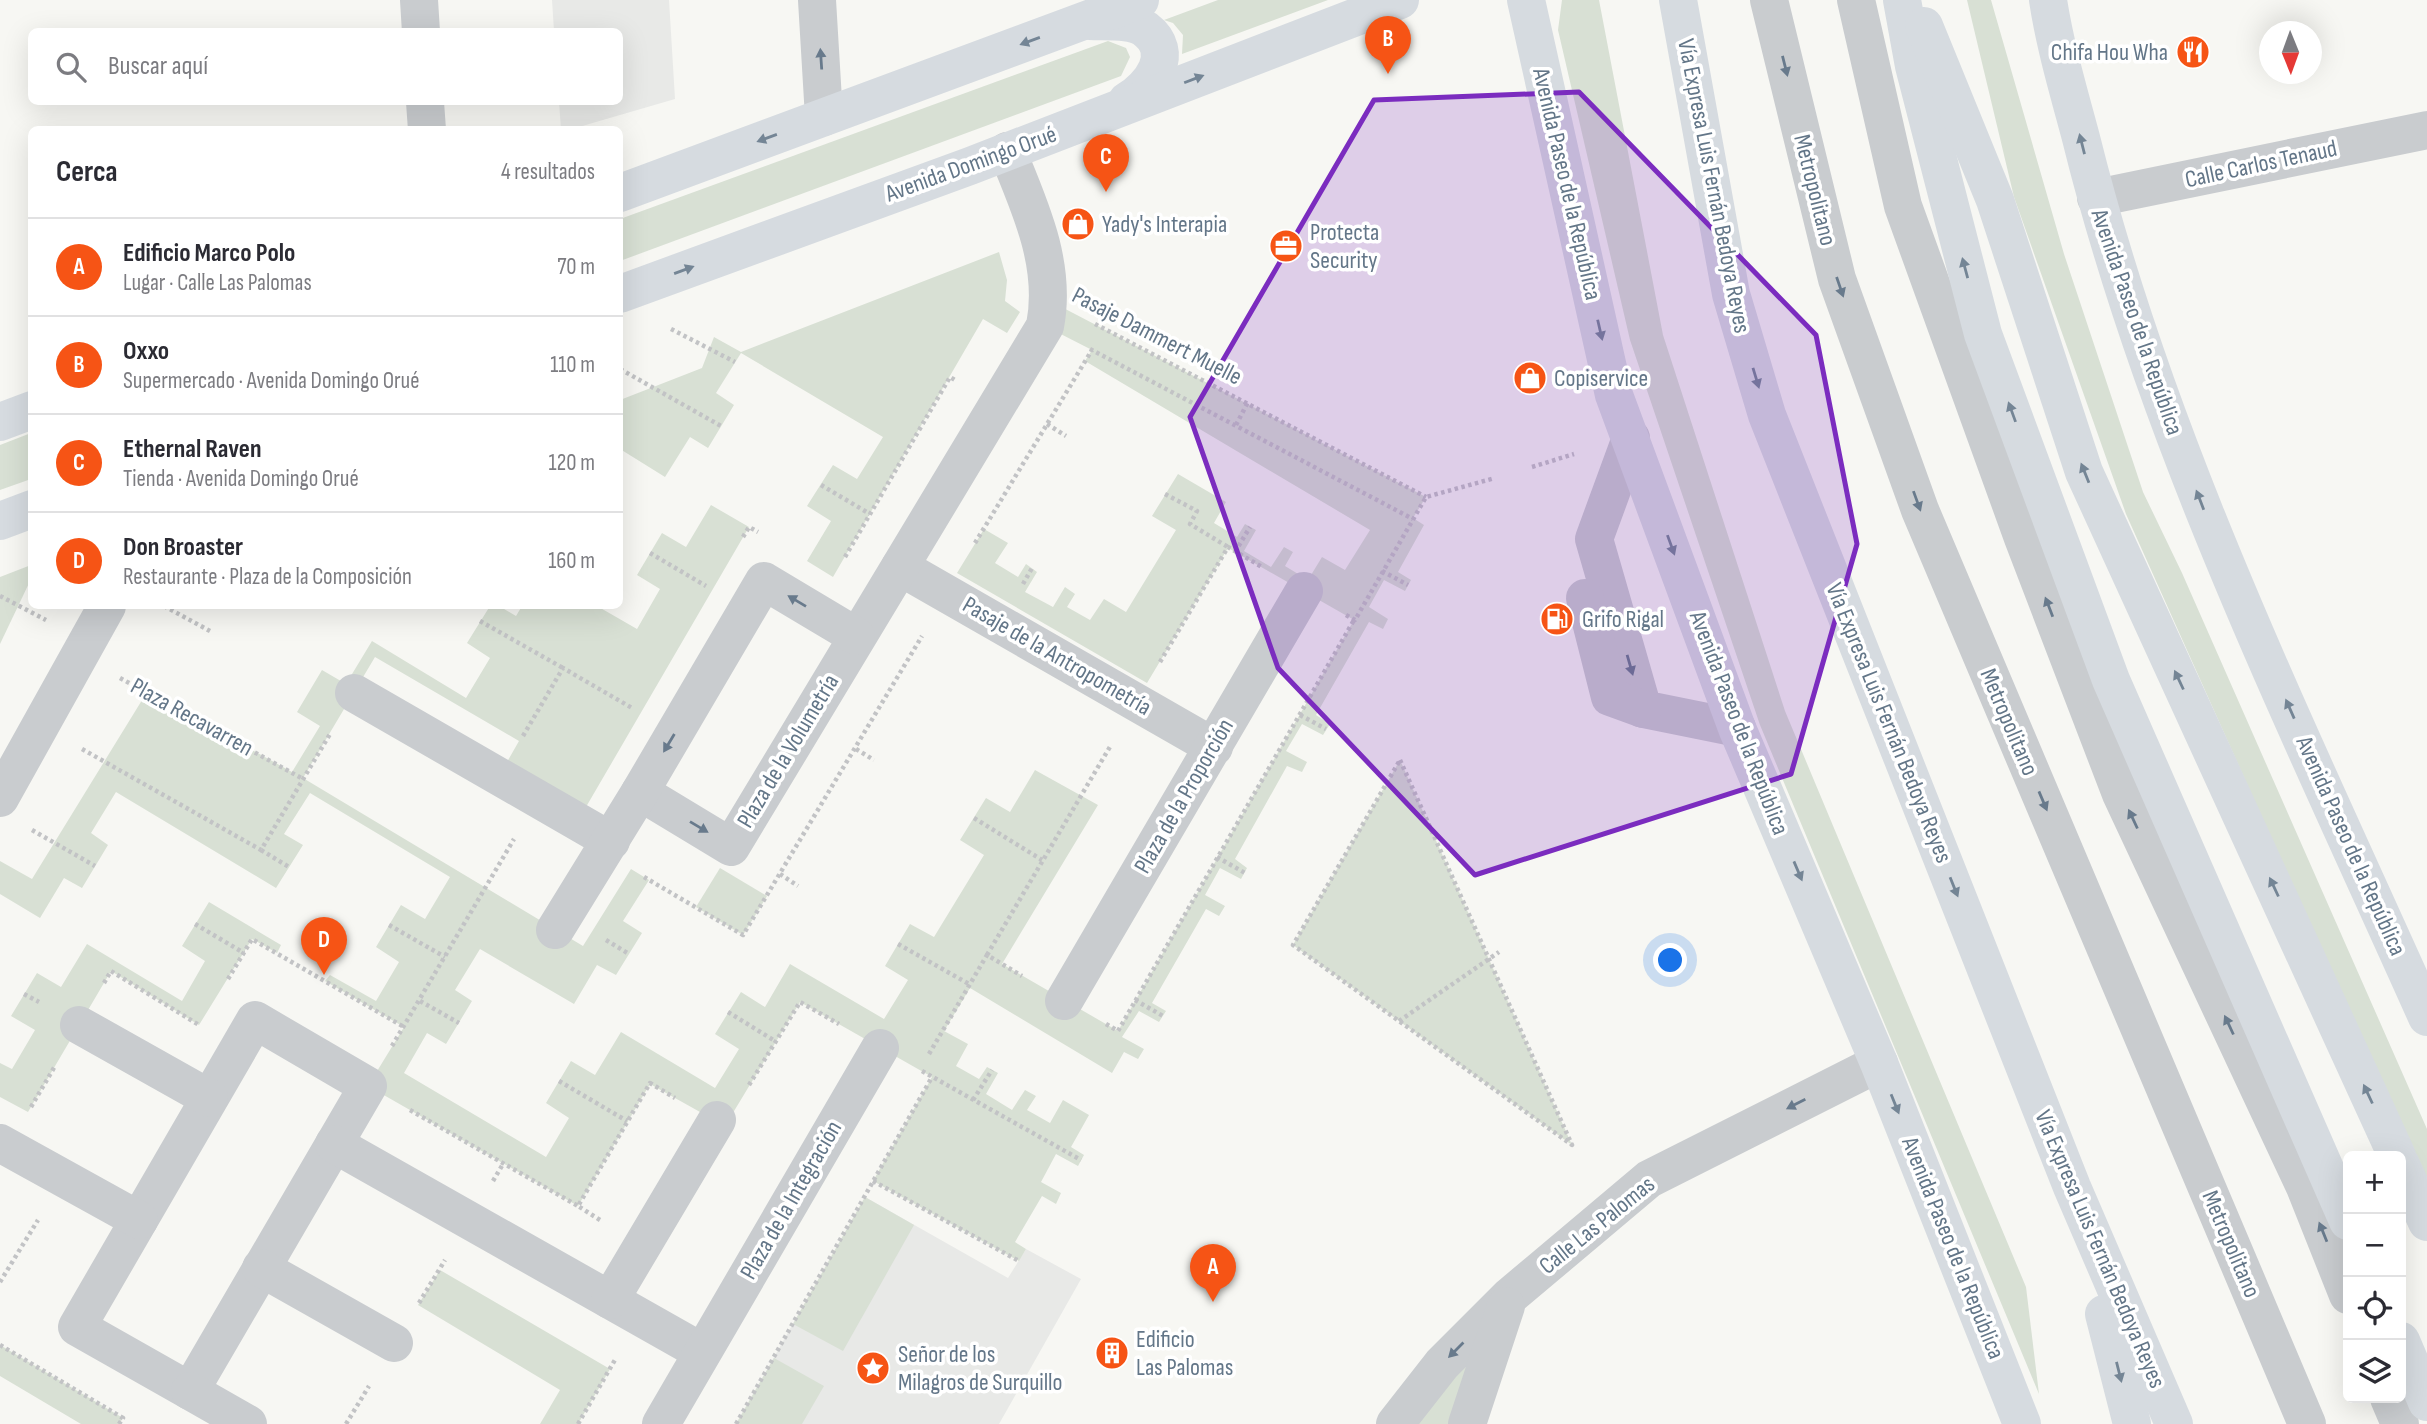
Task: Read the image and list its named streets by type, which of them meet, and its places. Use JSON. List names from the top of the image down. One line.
{"streets":{"main road":["Avenida Domingo Orué","Avenida Paseo de la República","Vía Expresa Luis Fernán Bedoya Reyes"],"street":["Calle Carlos Tenaud","Metropolitano","Pasaje de la Antropometría","Plaza de la Volumetría","Plaza de la Proporción","Plaza de la Integración","Calle Las Palomas"],"path":["Pasaje Dammert Muelle","Plaza Recavarren"]},"crossings":[["Calle Carlos Tenaud","Avenida Paseo de la República"],["Avenida Paseo de la República","Calle Las Palomas"],["Pasaje Dammert Muelle","Plaza de la Volumetría"],["Pasaje de la Antropometría","Plaza de la Volumetría"],["Pasaje de la Antropometría","Plaza de la Proporción"]],"one_way":["Calle Las Palomas"],"places":{"restaurant":["Chifa Hou Wha"],"shop":["Yady's Interapia","Copiservice"],"office":["Protecta Security"],"fuel station":["Grifo Rigal"],"building":["Edificio Las Palomas"],"place":["Señor de los Milagros de Surquillo"]},"north":"bottom","page":{"pins":["B","C","D","A"],"search":"Buscar aquí","heading":["Cerca","4 resultados"],"list":[{"mark":"A","name":"Edificio Marco Polo","note":"Lugar · Calle Las Palomas","value":"70 m"},{"mark":"B","name":"Oxxo","note":"Supermercado · Avenida Domingo Orué","value":"110 m"},{"mark":"C","name":"Ethernal Raven","note":"Tienda · Avenida Domingo Orué","value":"120 m"},{"mark":"D","name":"Don Broaster","note":"Restaurante · Plaza de la Composición","value":"160 m"}],"map_buttons":["+","−"]}}
